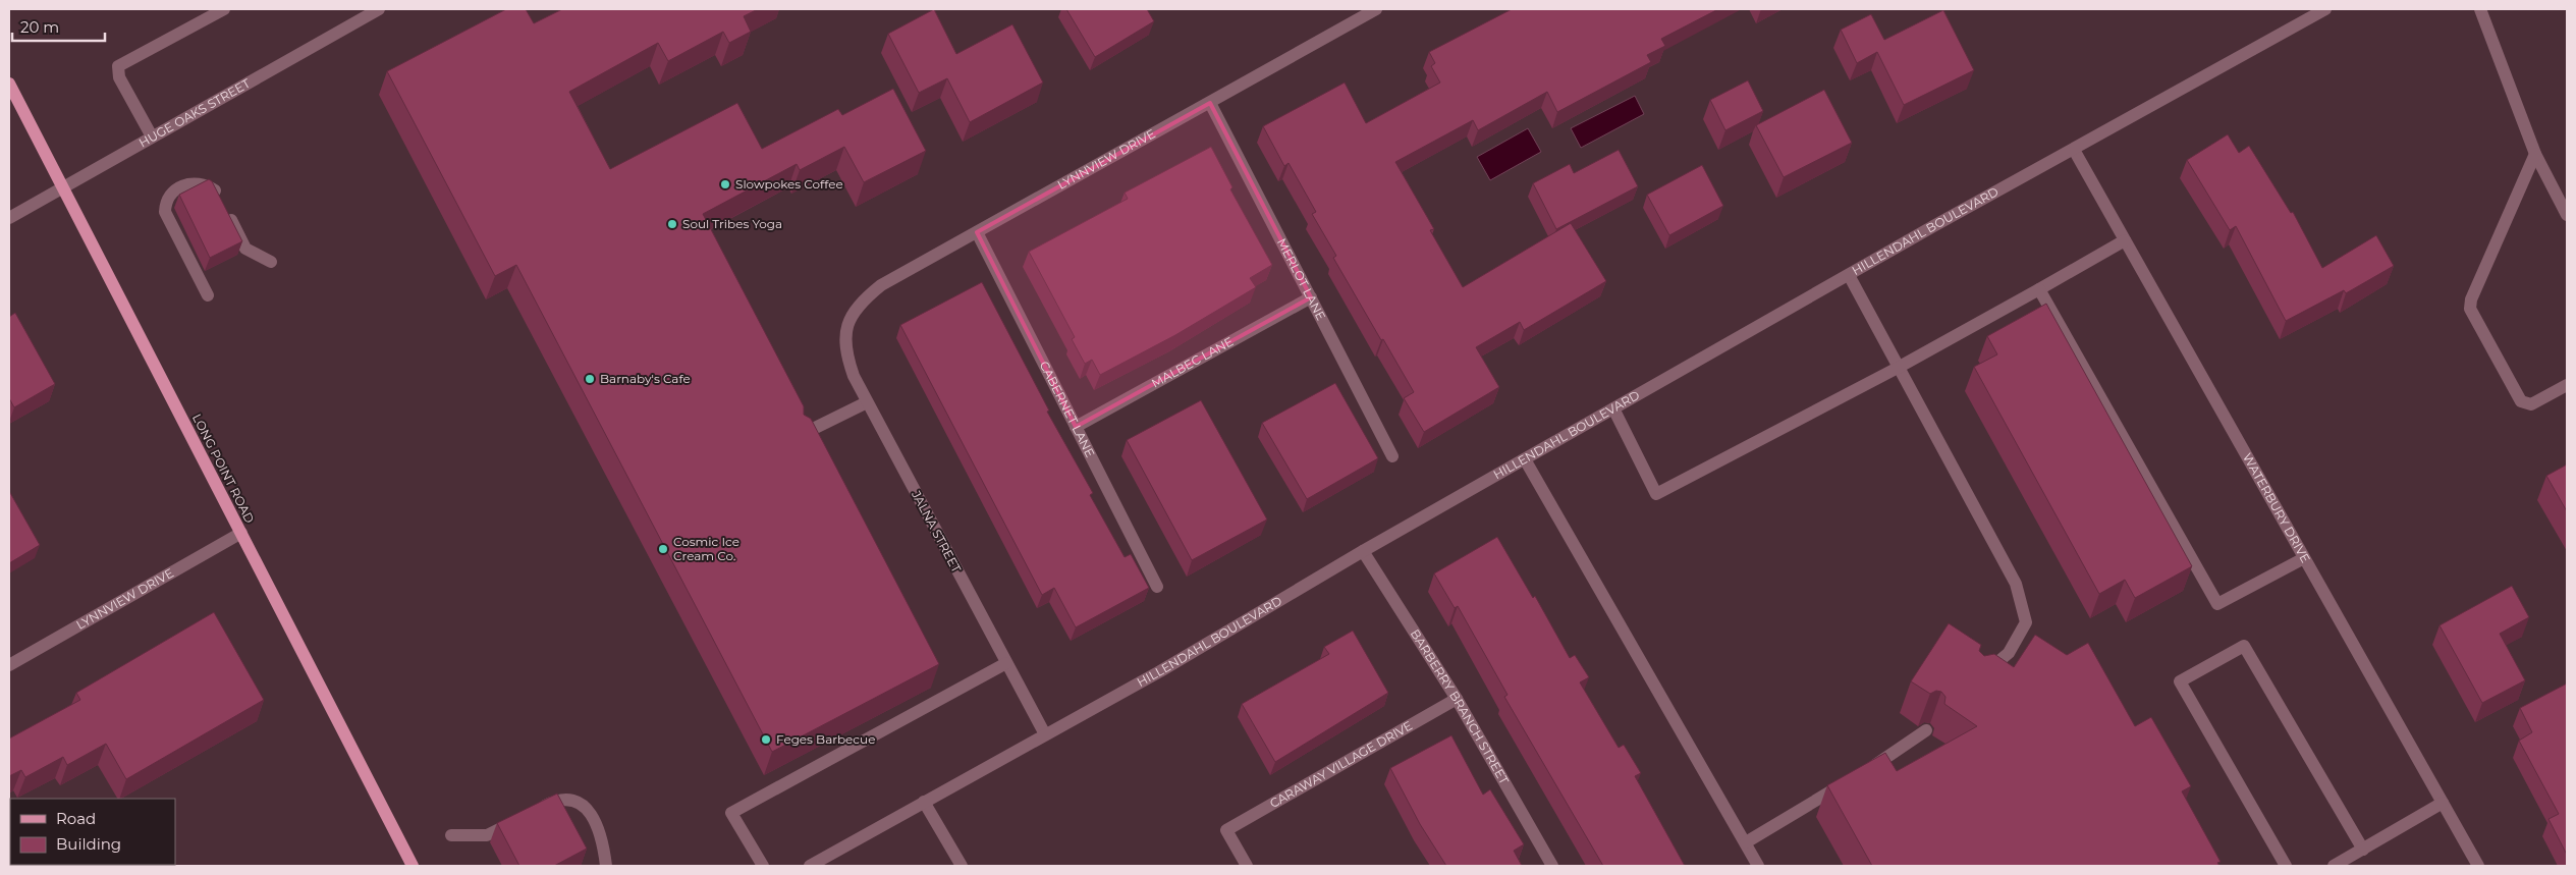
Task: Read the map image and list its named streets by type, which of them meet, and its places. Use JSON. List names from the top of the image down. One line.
{"streets":{"main road":["LONG POINT ROAD"],"street":["HUGE OAKS STREET","LYNNVIEW DRIVE","HILLENDAHL BOULEVARD","MERLOT LANE","MALBEC LANE","CABERNET LANE","WATERBURY DRIVE","JALNA STREET","BARBERRY BRANCH STREET","CARAWAY VILLAGE DRIVE"]},"crossings":[["HUGE OAKS STREET","LONG POINT ROAD"],["LYNNVIEW DRIVE","MERLOT LANE"],["LYNNVIEW DRIVE","CABERNET LANE"],["LYNNVIEW DRIVE","LONG POINT ROAD"],["LYNNVIEW DRIVE","JALNA STREET"],["HILLENDAHL BOULEVARD","WATERBURY DRIVE"],["HILLENDAHL BOULEVARD","JALNA STREET"],["HILLENDAHL BOULEVARD","BARBERRY BRANCH STREET"],["MERLOT LANE","MALBEC LANE"],["MALBEC LANE","CABERNET LANE"],["BARBERRY BRANCH STREET","CARAWAY VILLAGE DRIVE"]],"places":["Slowpokes Coffee","Soul Tribes Yoga","Barnaby's Cafe","Cosmic Ice Cream Co.","Feges Barbecue"],"legend":["Road","Building"],"scale_bar":"20 m"}
